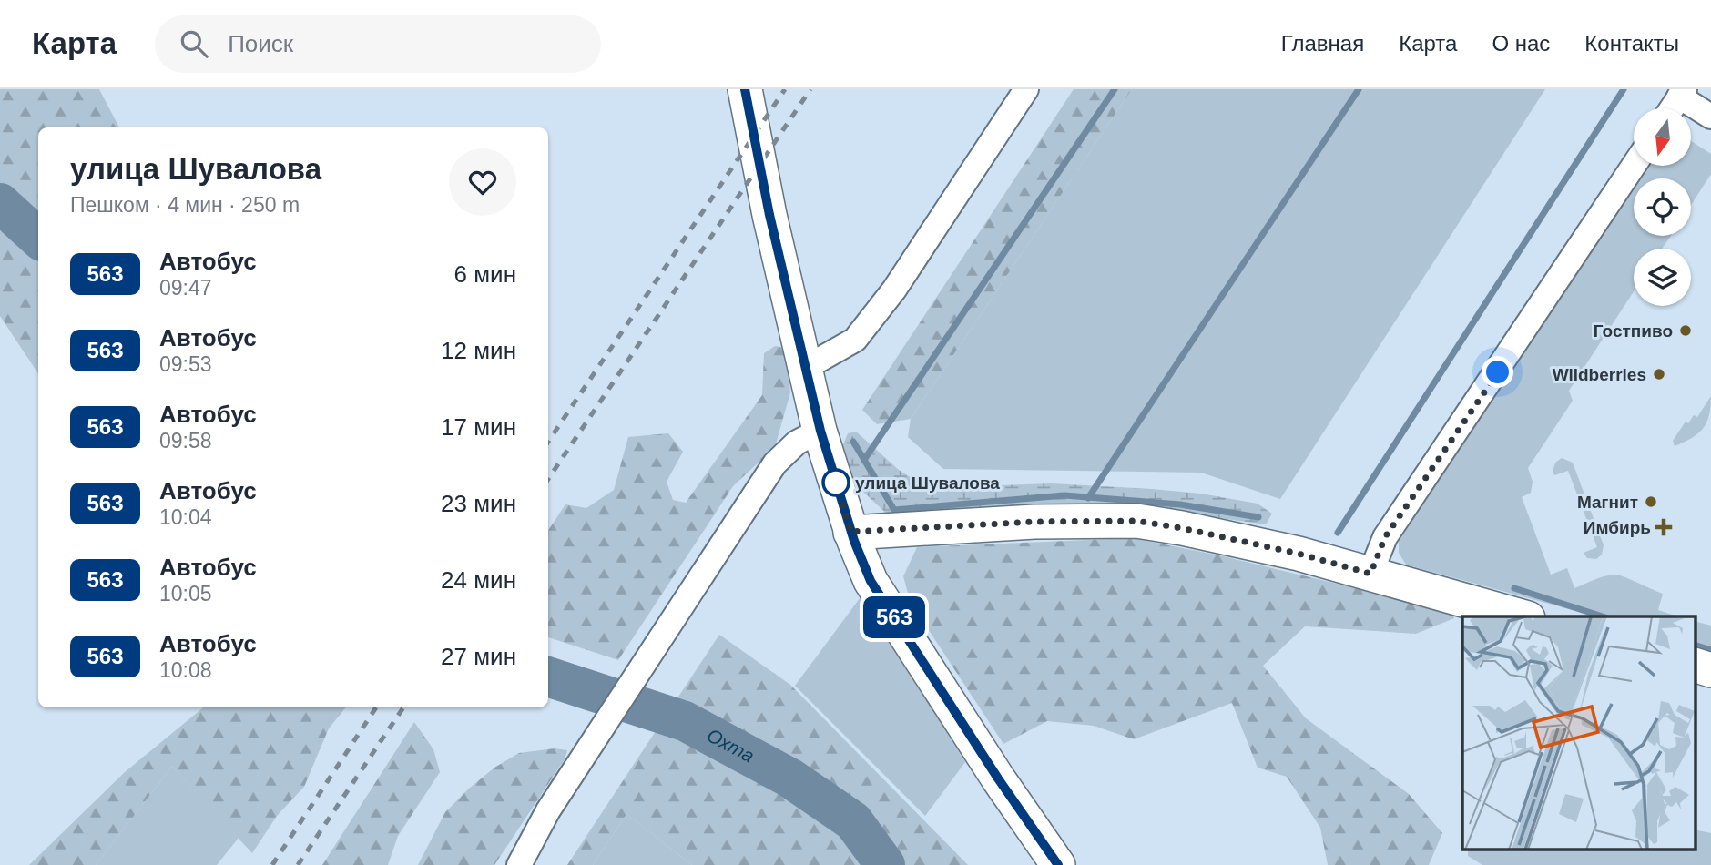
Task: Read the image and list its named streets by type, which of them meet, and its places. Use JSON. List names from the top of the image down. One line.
{"water":["Охта"],"places":{"other":["Гостпиво","Wildberries","улица Шувалова","Магнит"],"health":["Имбирь"]},"lines":["bus line 563"],"north":"bottom","page":{"header":"Карта","search":"Поиск","nav":["Главная","Карта","О нас","Контакты"],"on_map":"563","heading":["улица Шувалова","Пешком · 4 мин · 250 m"],"list":[{"mark":"563","name":"Автобус","note":"09:47","value":"6 мин"},{"mark":"563","name":"Автобус","note":"09:53","value":"12 мин"},{"mark":"563","name":"Автобус","note":"09:58","value":"17 мин"},{"mark":"563","name":"Автобус","note":"10:04","value":"23 мин"},{"mark":"563","name":"Автобус","note":"10:05","value":"24 мин"},{"mark":"563","name":"Автобус","note":"10:08","value":"27 мин"}]}}
